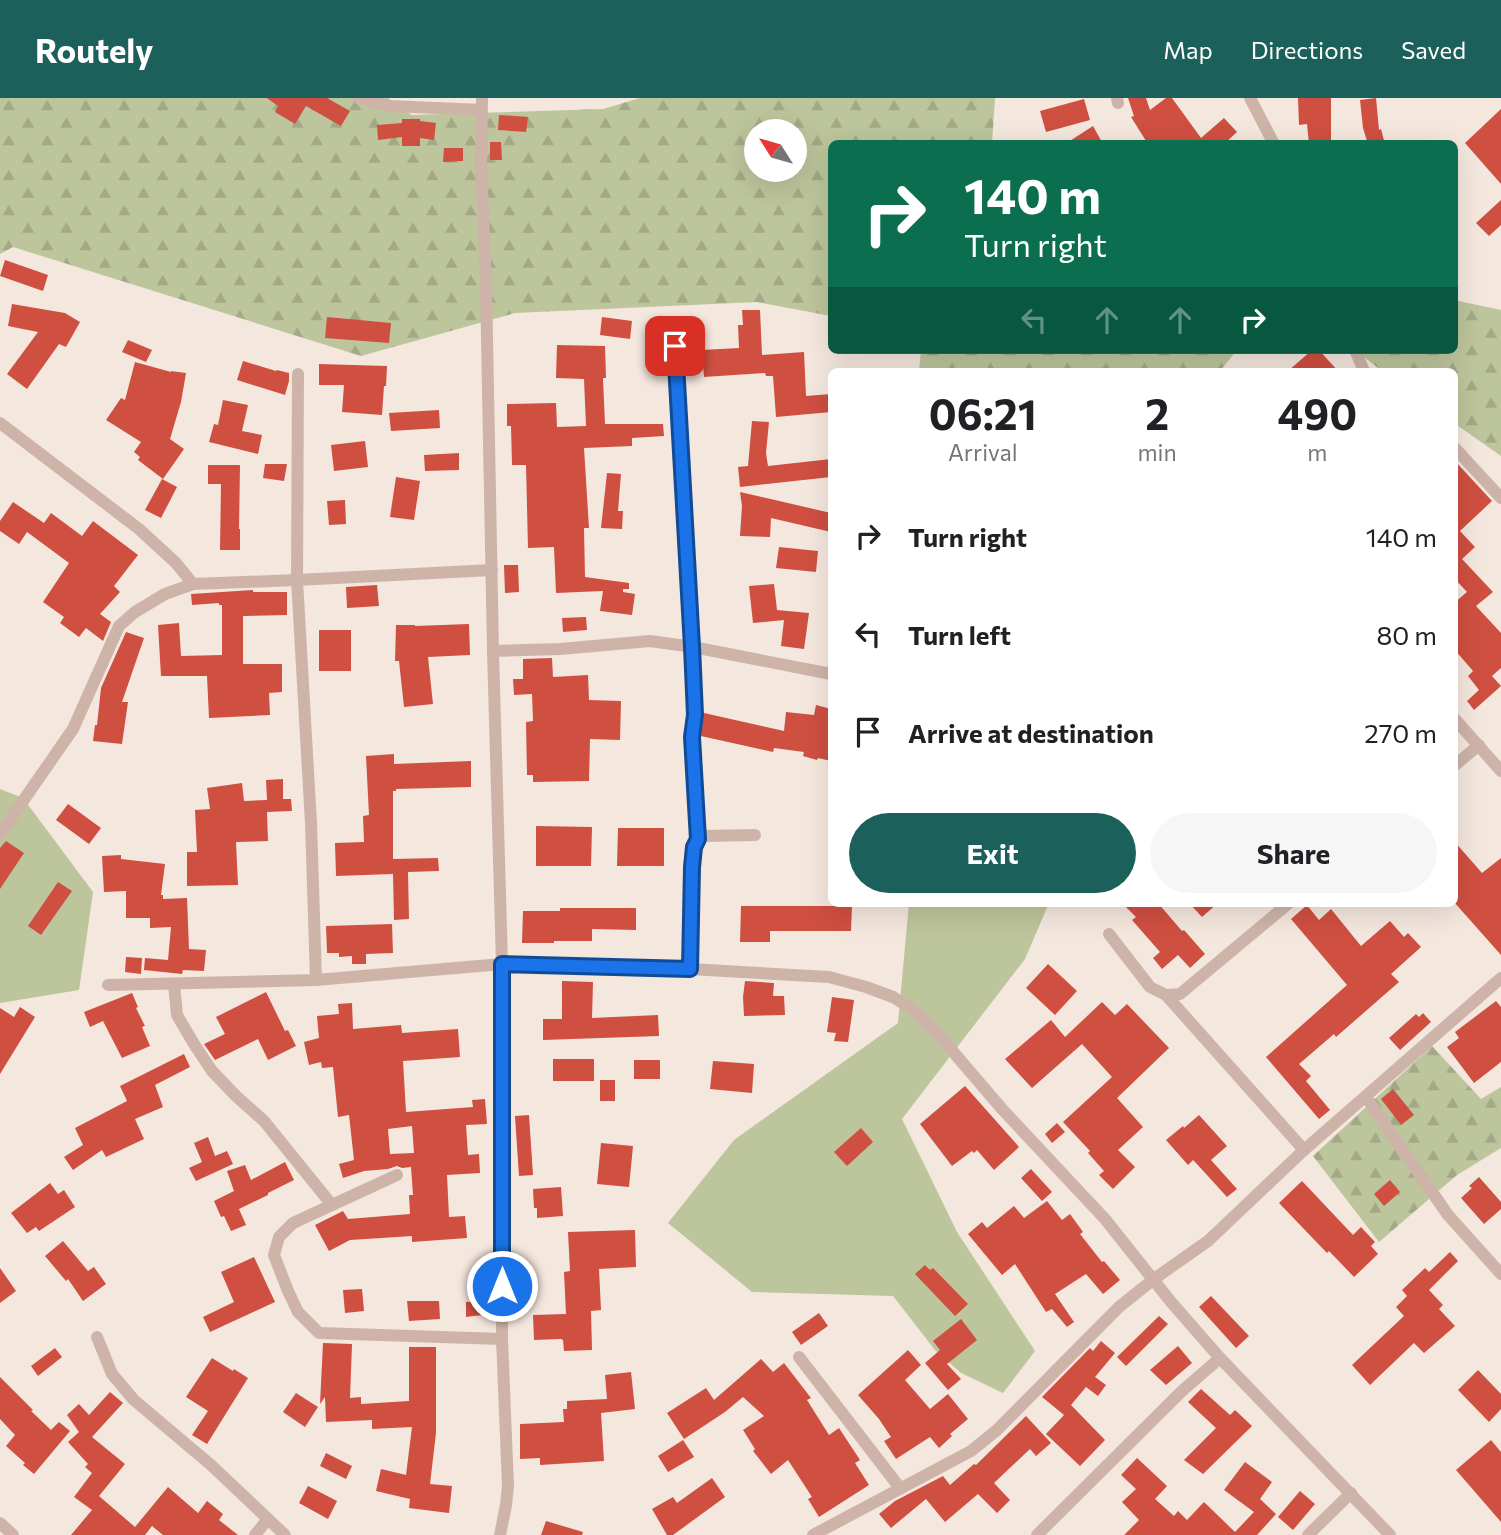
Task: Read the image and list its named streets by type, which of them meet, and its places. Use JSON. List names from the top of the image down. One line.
{"north":"top left","page":{"header":"Routely","nav":["Map","Directions","Saved"],"turn":["140 m","Turn right"],"eta":["06:21","Arrival","2","min","490","m"],"list":[{"name":"Turn right","value":"140 m"},{"name":"Turn left","value":"80 m"},{"name":"Arrive at destination","value":"270 m"}],"buttons":["Exit","Share"]}}
